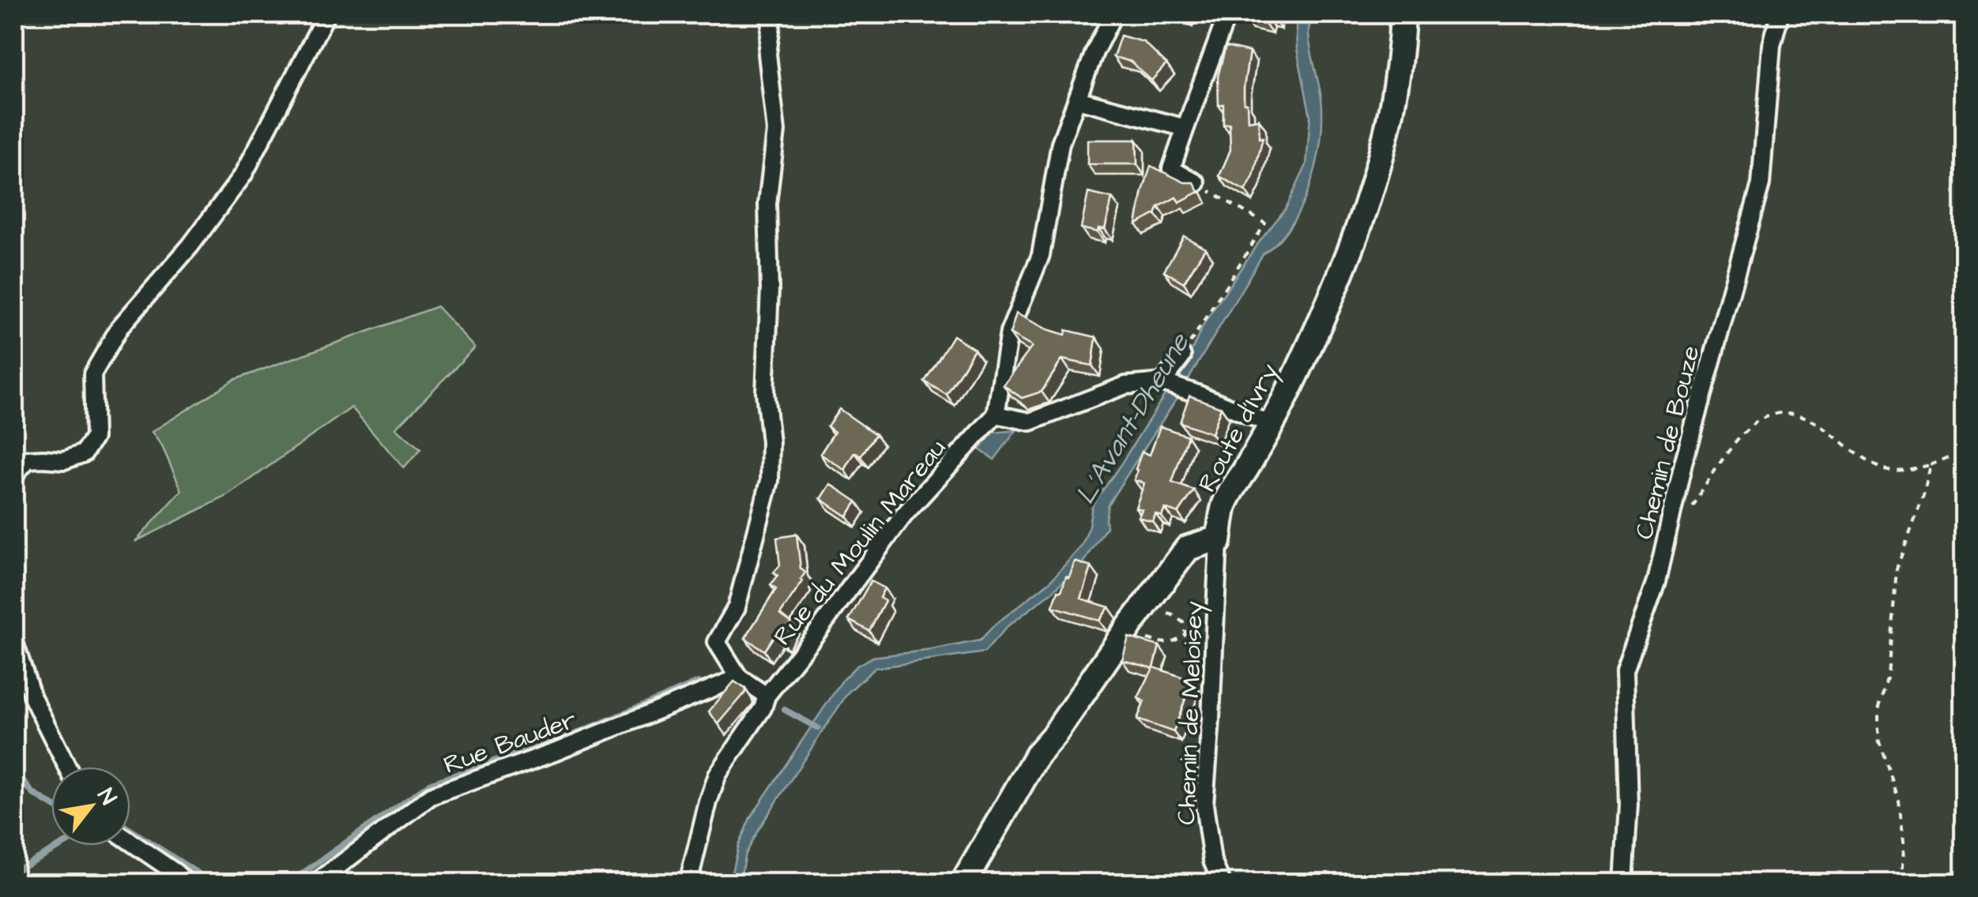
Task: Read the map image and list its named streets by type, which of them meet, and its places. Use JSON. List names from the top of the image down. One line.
{"streets":{"main road":["Route d'Ivry"],"street":["Chemin de Bouze","Rue du Moulin Mareau","Chemin de Meloisey","Rue Bauder"]},"crossings":[["Route d'Ivry","Chemin de Meloisey"]],"water":["L'Avant-Dheune"],"north":"top right"}
